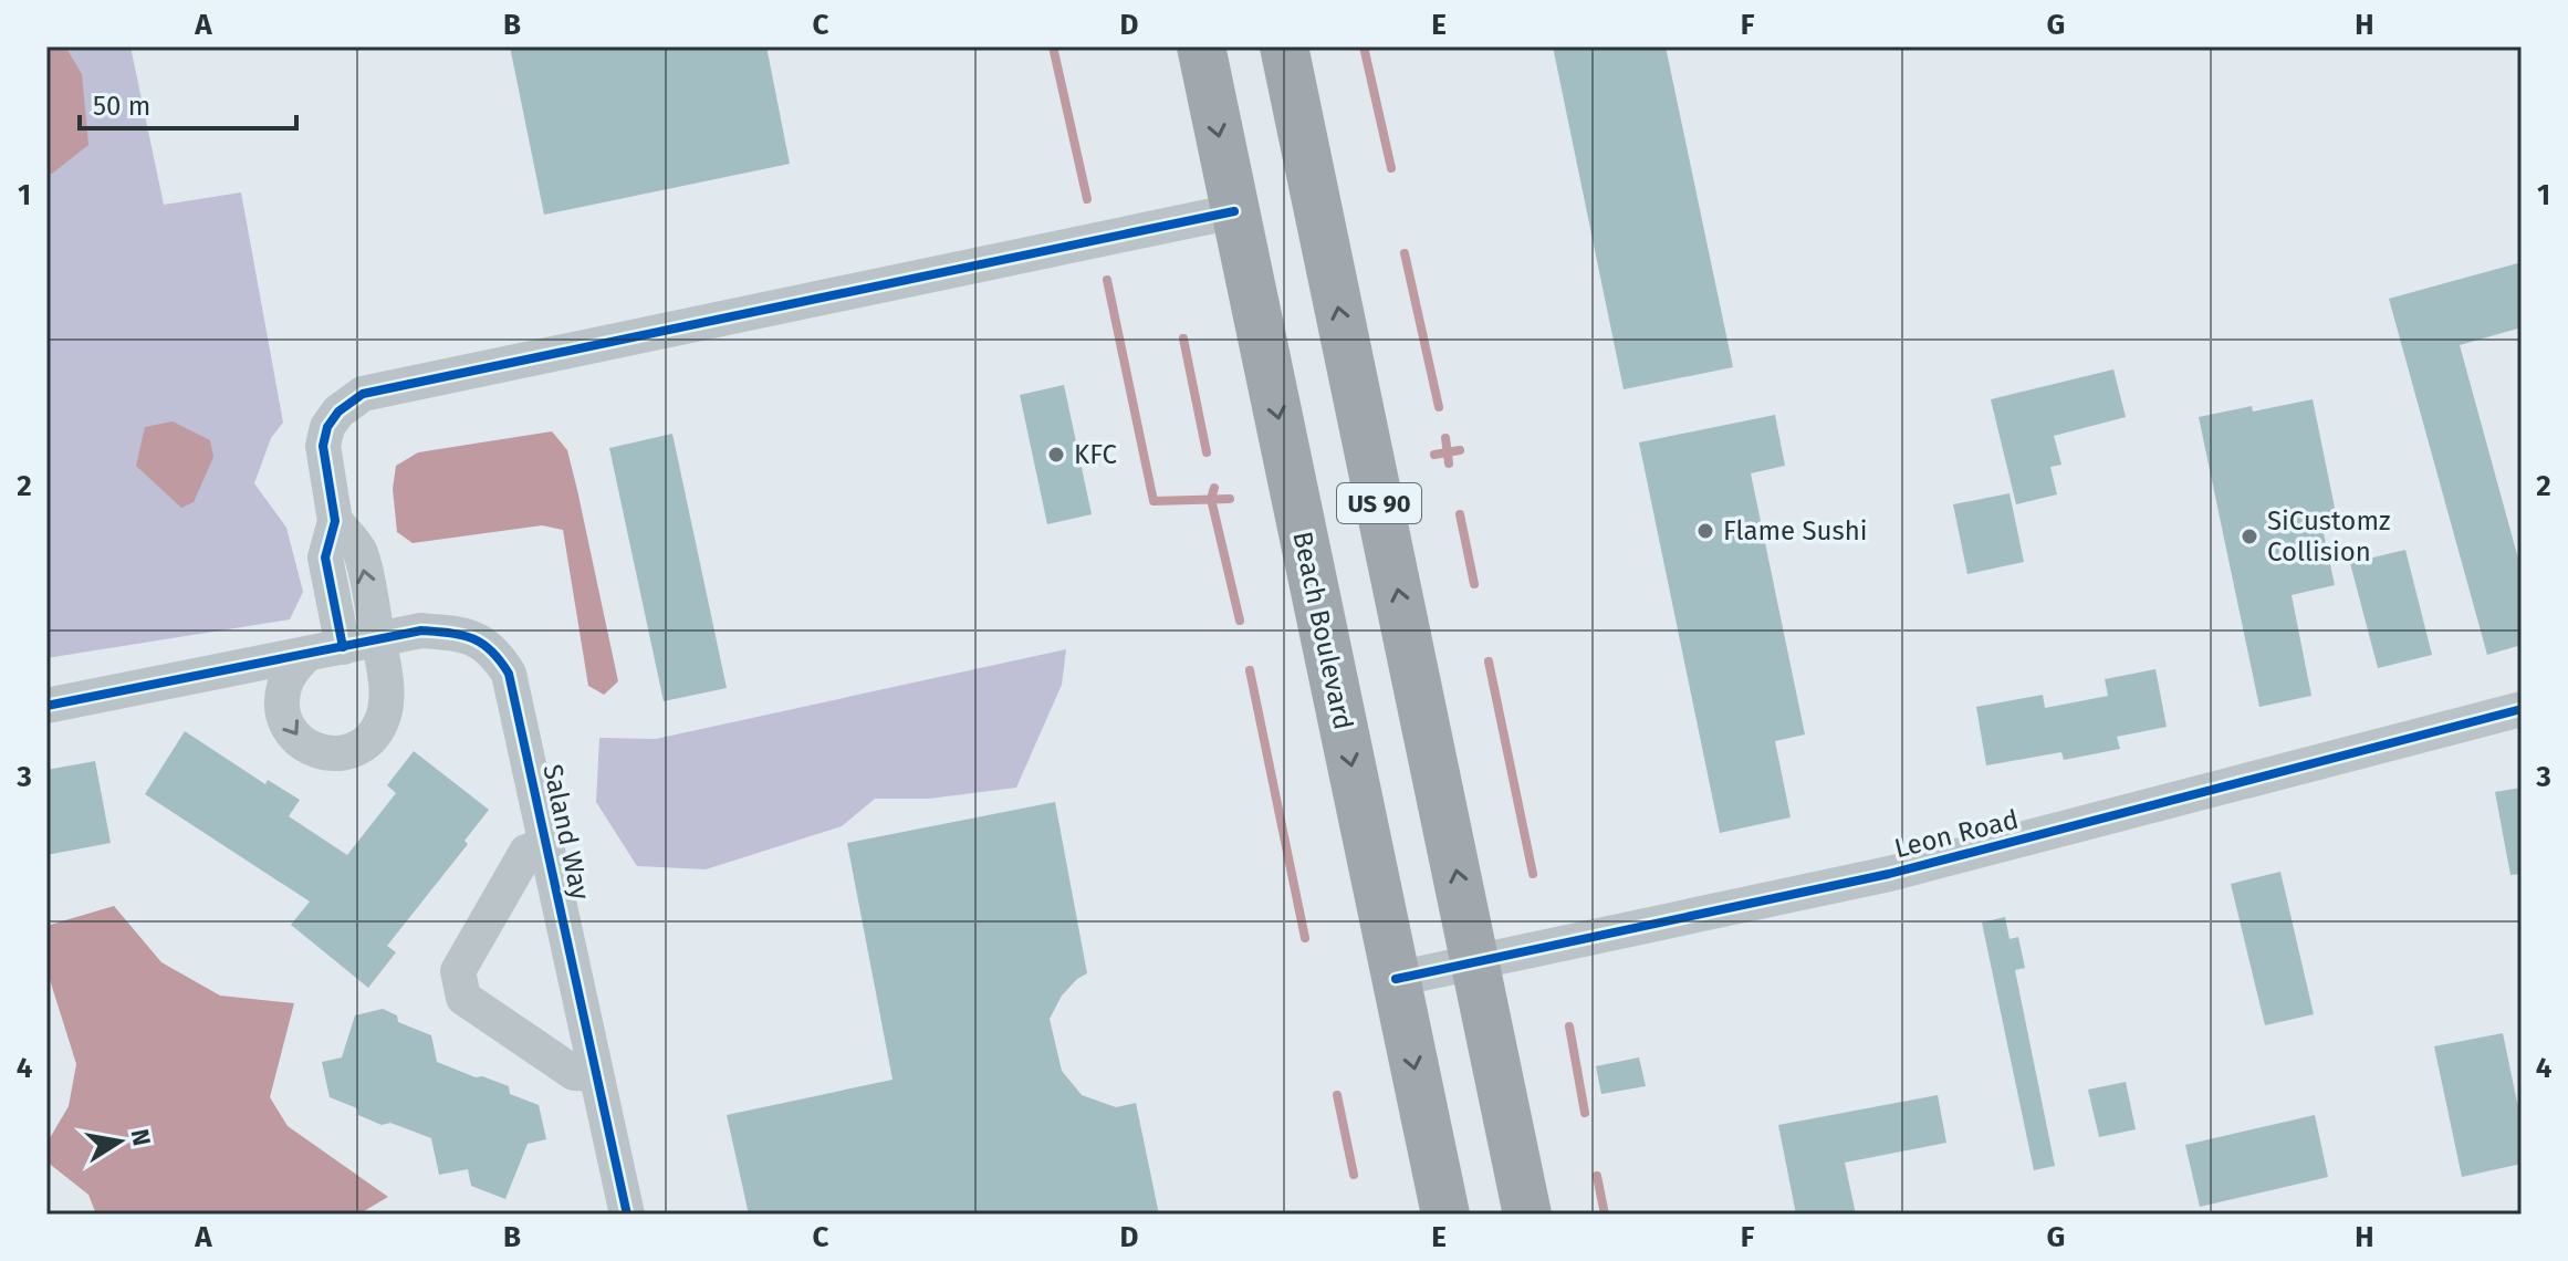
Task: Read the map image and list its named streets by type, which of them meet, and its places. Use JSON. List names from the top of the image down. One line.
{"streets":{"highway":["US 90","Beach Boulevard"],"street":["Saland Way","Leon Road"]},"crossings":[["US 90","Leon Road"],["Beach Boulevard","Leon Road"]],"places":["KFC","Flame Sushi","SiCustomz Collision"],"scale_bar":"50 m","north":"right","grid":{"columns":["A","B","C","D","E","F","G","H"],"rows":["1","2","3","4"]}}
